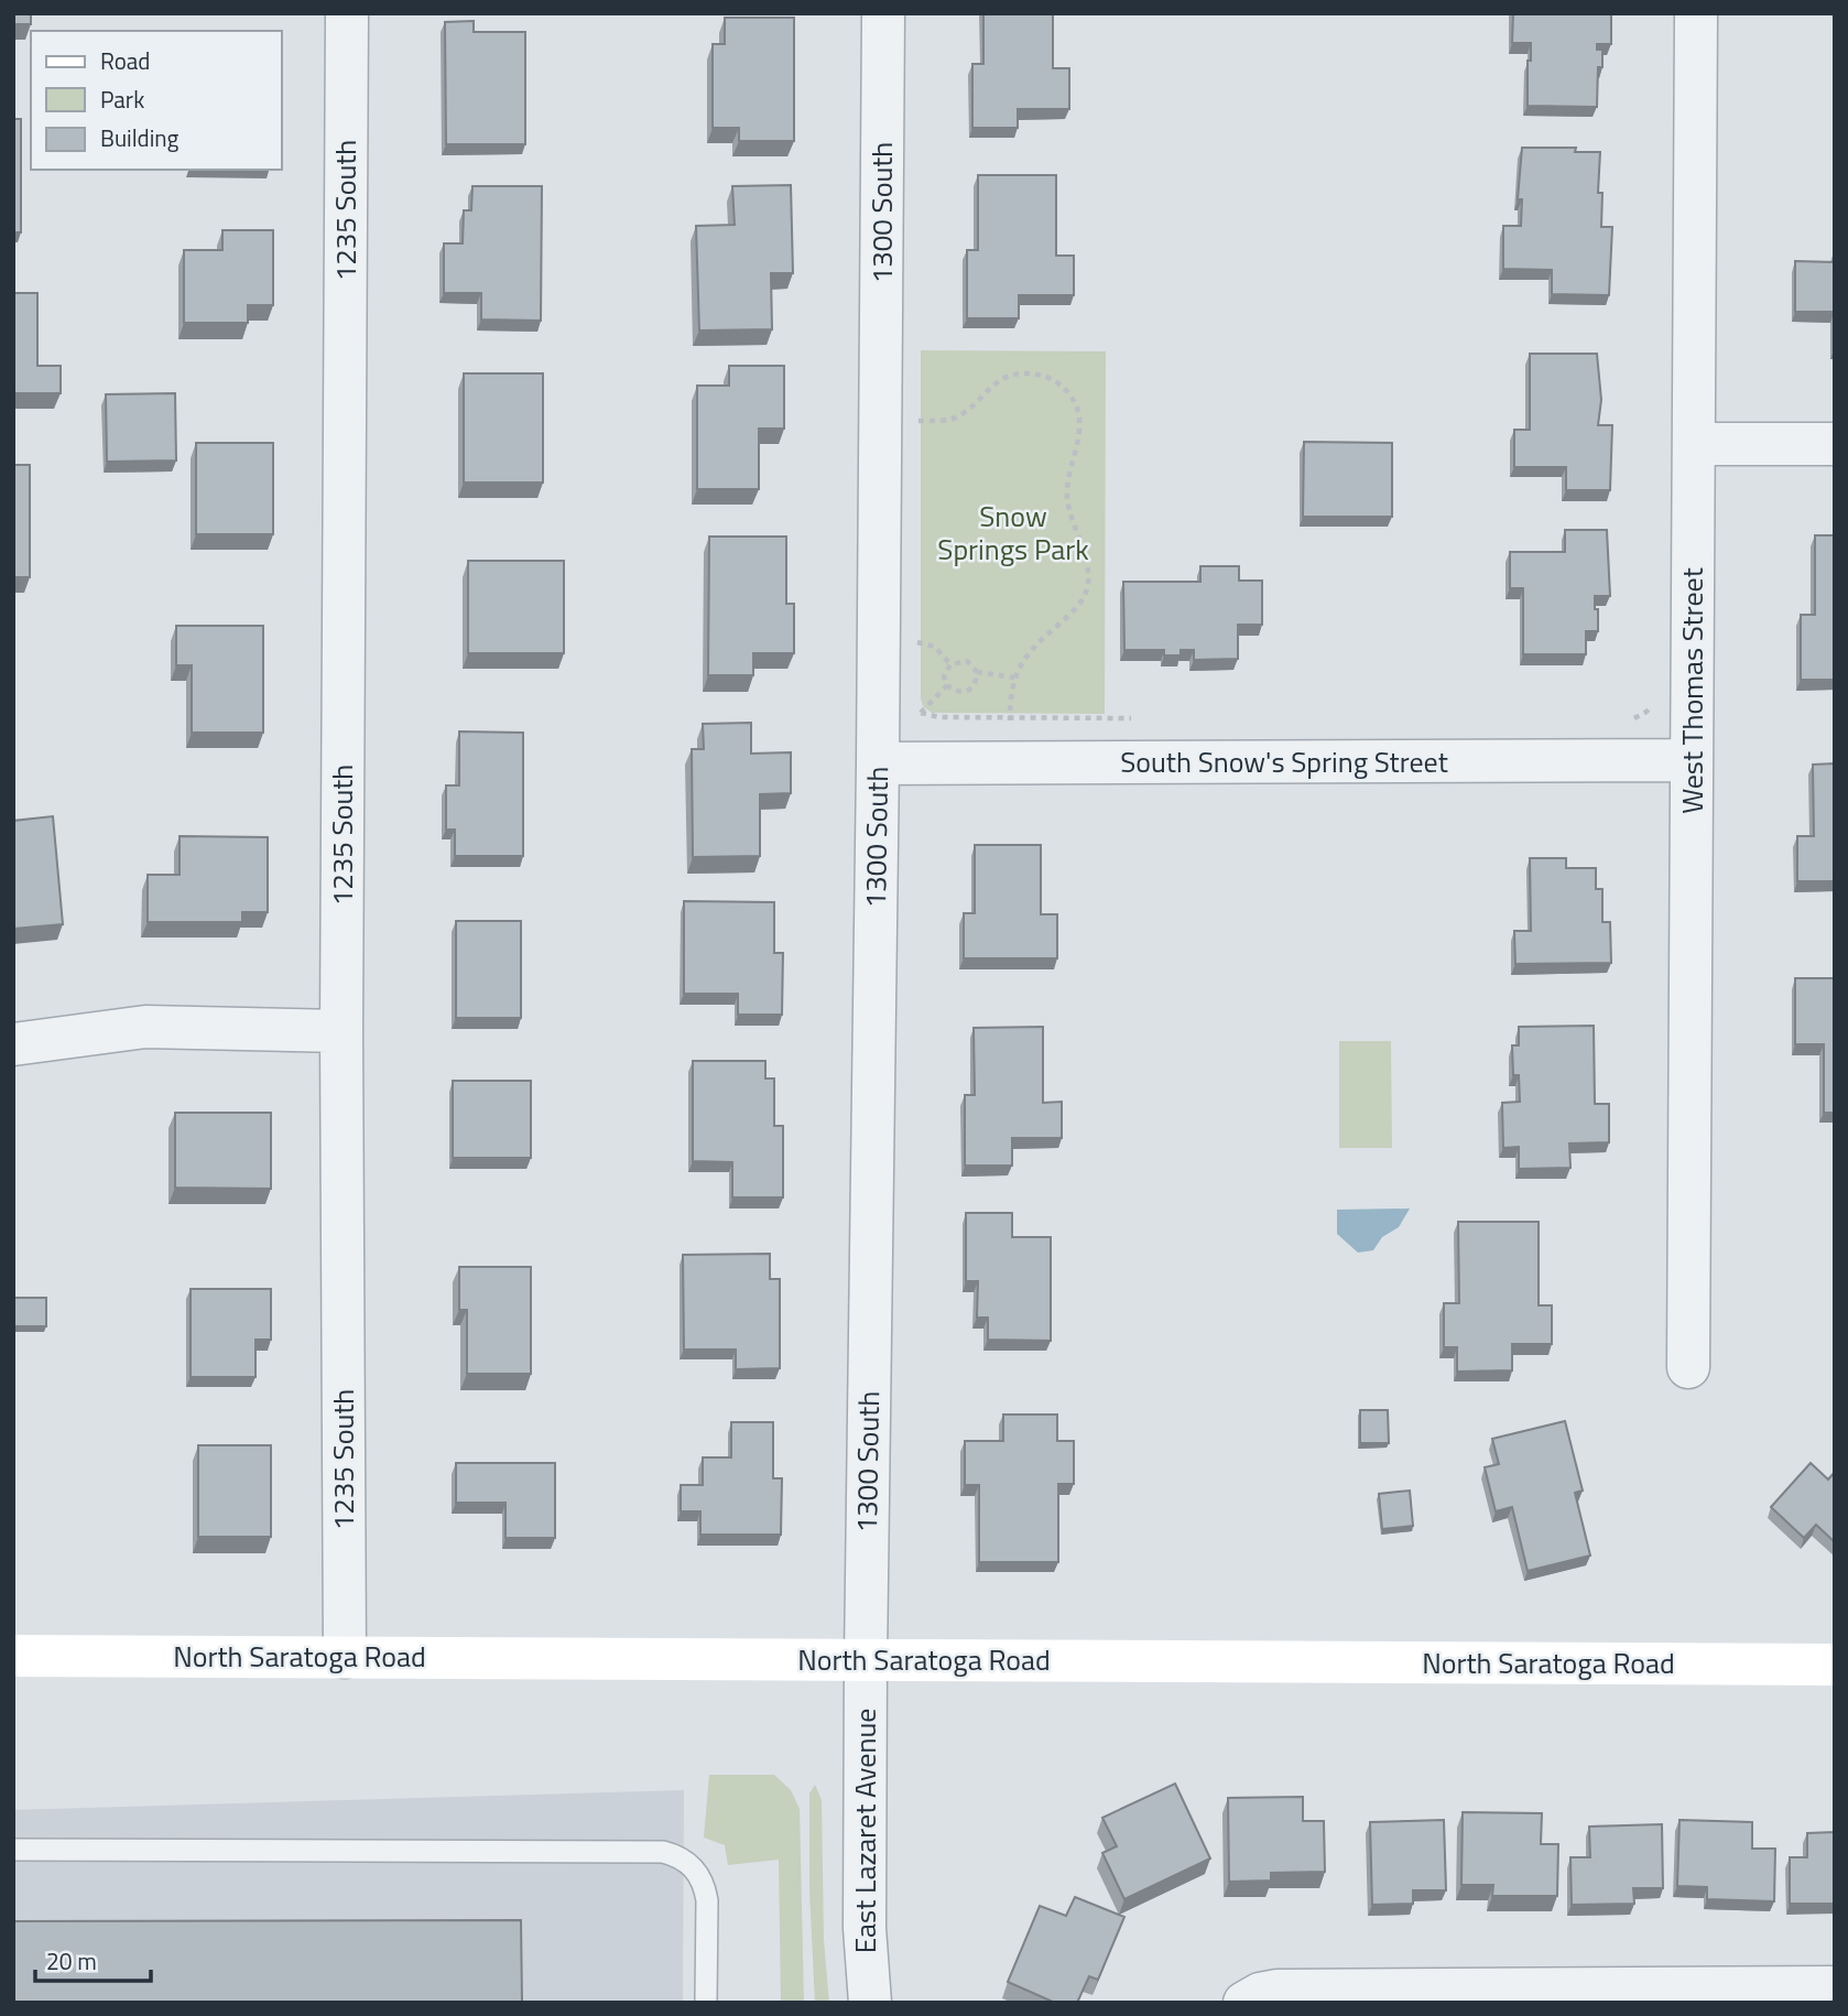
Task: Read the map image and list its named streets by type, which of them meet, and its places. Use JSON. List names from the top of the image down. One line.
{"streets":{"main road":["North Saratoga Road"],"street":["1235 South","1300 South","West Thomas Street","South Snow's Spring Street","East Lazaret Avenue"]},"crossings":[["1235 South","North Saratoga Road"],["1300 South","South Snow's Spring Street"],["1300 South","North Saratoga Road"],["1300 South","East Lazaret Avenue"],["West Thomas Street","South Snow's Spring Street"],["North Saratoga Road","East Lazaret Avenue"]],"parks":["Snow Springs Park"],"legend":["Road","Park","Building"],"scale_bar":"20 m"}
